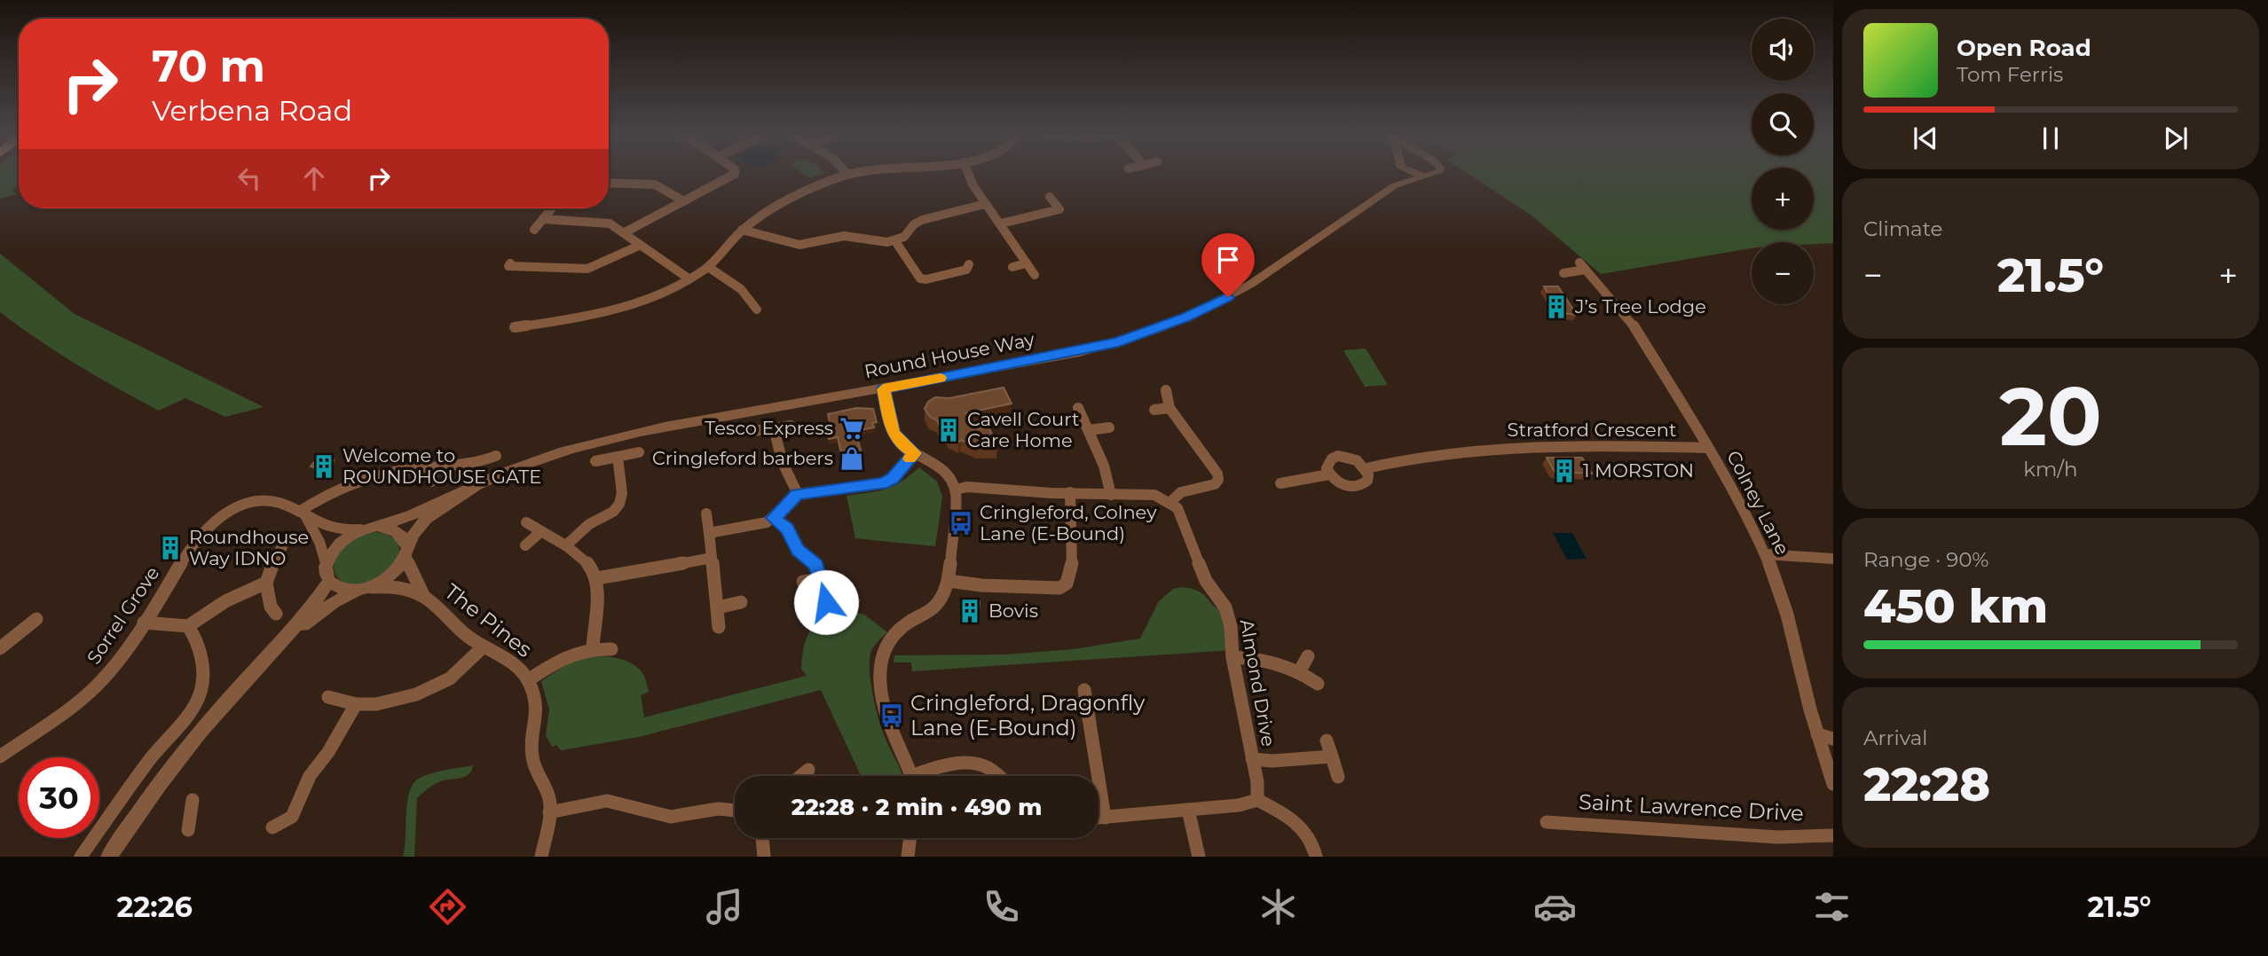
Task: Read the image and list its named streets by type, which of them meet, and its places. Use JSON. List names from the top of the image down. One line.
{"streets":{"street":["Round House Way","Stratford Crescent","Colney Lane","Sorrel Grove","The Pines","Almond Drive","Saint Lawrence Drive"]},"crossings":[["Round House Way","Sorrel Grove"],["Round House Way","The Pines"],["Stratford Crescent","Colney Lane"],["Sorrel Grove","The Pines"]],"places":{"building":["J’s Tree Lodge","Cavell Court Care Home","Welcome to ROUNDHOUSE GATE","1 MORSTON","Roundhouse Way IDNO","Bovis"],"supermarket":["Tesco Express"],"shop":["Cringleford barbers"],"bus stop":["Cringleford, Colney Lane (E-Bound)","Cringleford, Dragonfly Lane (E-Bound)"]},"page":{"map_buttons":["+","−"],"turn":["70 m","Verbena Road"],"song":["Open Road","Tom Ferris"],"tile":["Climate",["20","km/h"],["Range · 90%","450 km"],["Arrival","22:28"]],"heat":["−","21.5°","+"],"limit":"30","trip":"22:28 · 2 min · 490 m","tabs":["22:26","21.5°"]}}
